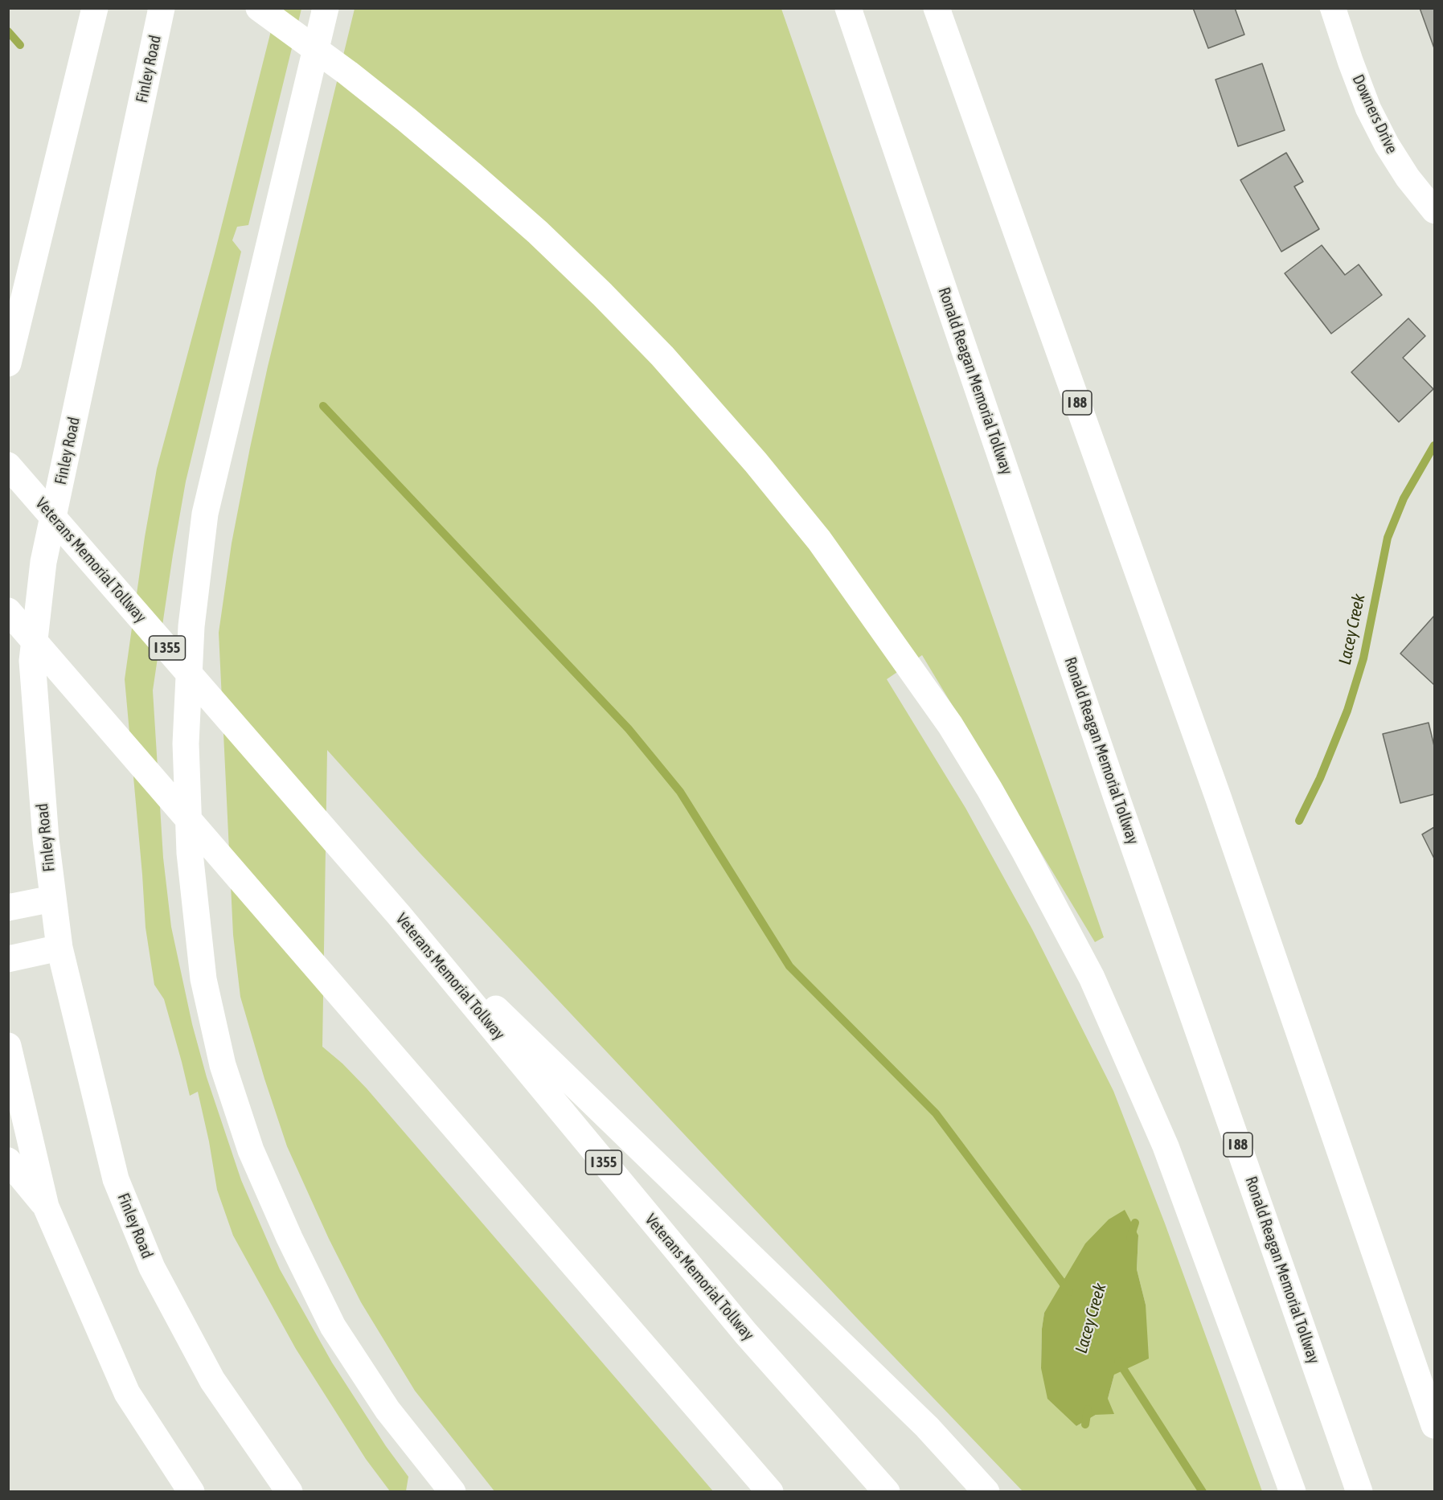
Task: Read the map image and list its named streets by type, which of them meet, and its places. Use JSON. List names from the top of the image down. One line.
{"streets":{"main road":["Finley Road","Ronald Reagan Memorial Tollway","I 88","Veterans Memorial Tollway","I 355"],"street":["Downers Drive"]},"water":["Lacey Creek"]}
